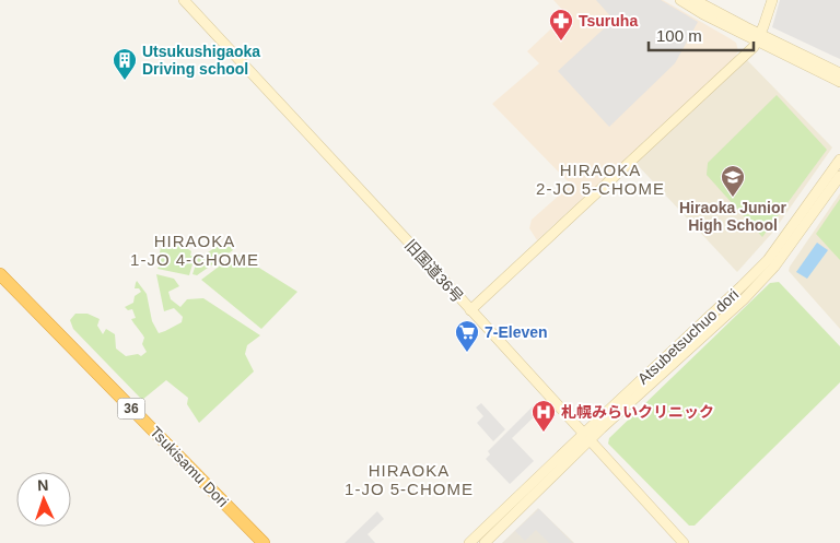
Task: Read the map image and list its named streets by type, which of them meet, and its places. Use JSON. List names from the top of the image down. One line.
{"streets":{"highway":["36","Tsukisamu Dori"],"street":["旧国道36号","Atsubetsuchuo dori"]},"crossings":[["旧国道36号","Atsubetsuchuo dori"]],"districts":["HIRAOKA 2-JO 5-CHOME","HIRAOKA 1-JO 4-CHOME","HIRAOKA 1-JO 5-CHOME"],"places":{"pharmacy":["Tsuruha"],"building":["Utsukushigaoka Driving school"],"school or university":["Hiraoka Junior High School"],"supermarket":["7-Eleven"],"hospital":["札幌みらいクリニック"]},"scale_bar":"100 m","north":"top"}
